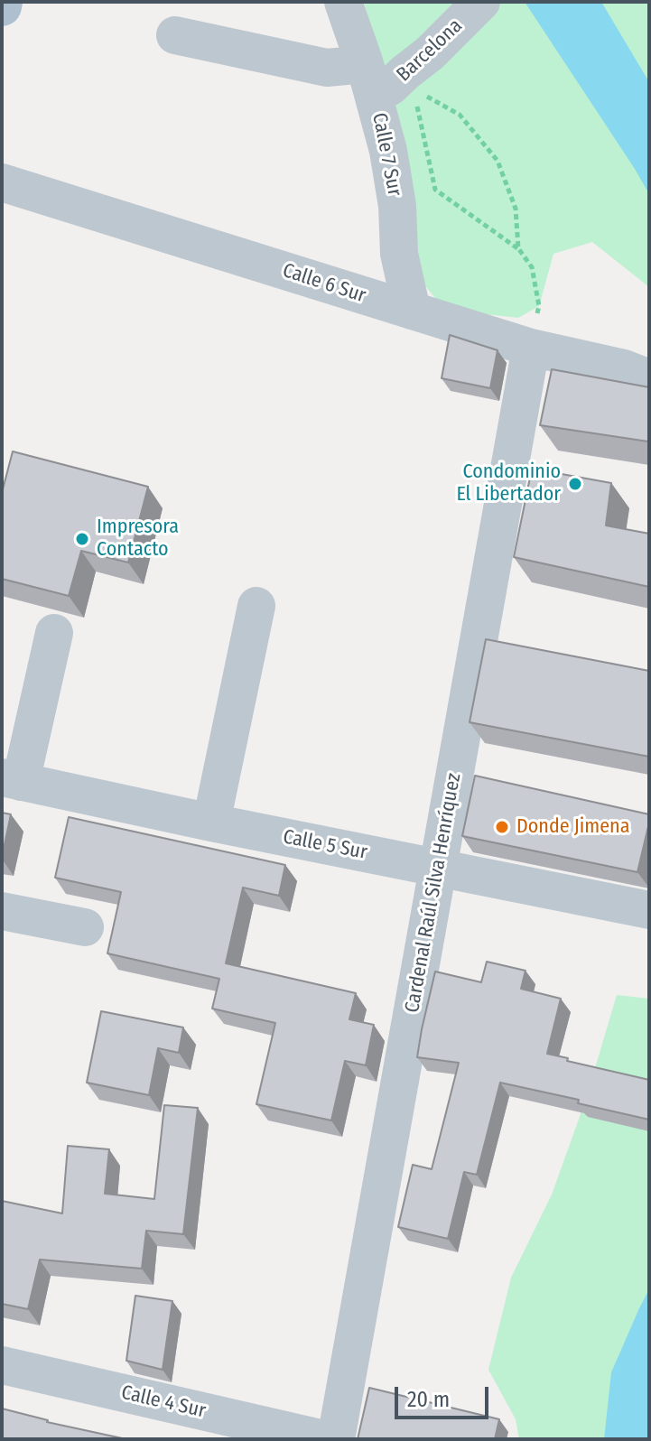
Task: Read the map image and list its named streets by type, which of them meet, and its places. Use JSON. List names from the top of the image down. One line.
{"streets":{"street":["Barcelona","Calle 7 Sur","Calle 6 Sur","Calle 5 Sur","Cardenal Raúl Silva Henríquez","Calle 4 Sur"]},"crossings":[["Barcelona","Calle 7 Sur"],["Calle 7 Sur","Calle 6 Sur"],["Calle 6 Sur","Cardenal Raúl Silva Henríquez"],["Calle 5 Sur","Cardenal Raúl Silva Henríquez"]],"places":["Condominio El Libertador","Impresora Contacto","Donde Jimena"],"scale_bar":"20 m"}
